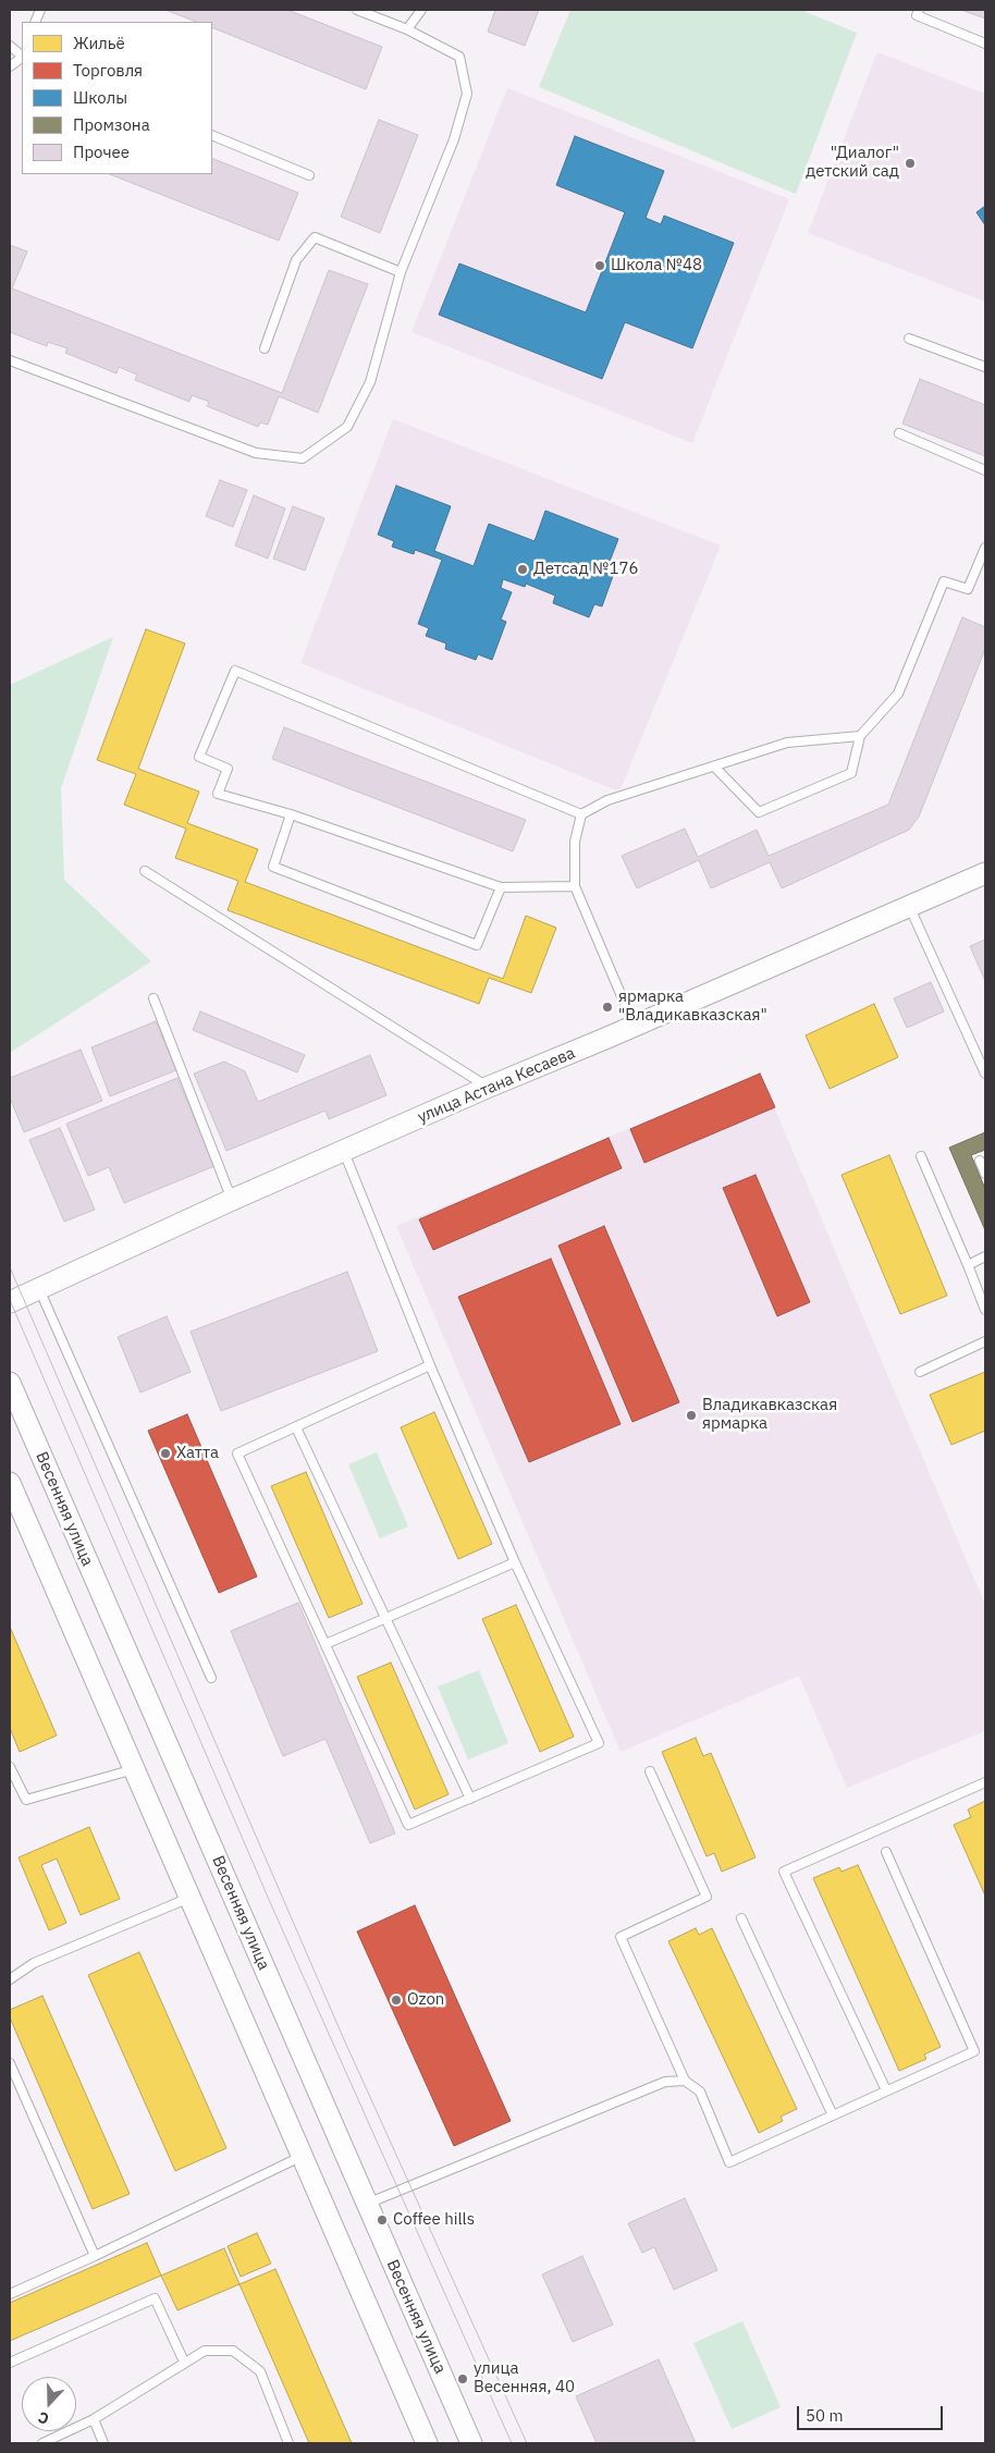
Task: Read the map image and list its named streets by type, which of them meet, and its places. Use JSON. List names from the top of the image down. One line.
{"streets":{"street":["улица Астана Кесаева","Весенняя улица"]},"places":["\"Диалог\" детский сад","Школа №48","Детсад №176","ярмарка \"Владикавказская\"","Владикавказская ярмарка","Хатта","Ozon","Coffee hills","улица Весенняя, 40"],"legend":["Жильё","Торговля","Школы","Промзона","Прочее"],"scale_bar":"50 m","north":"bottom"}
